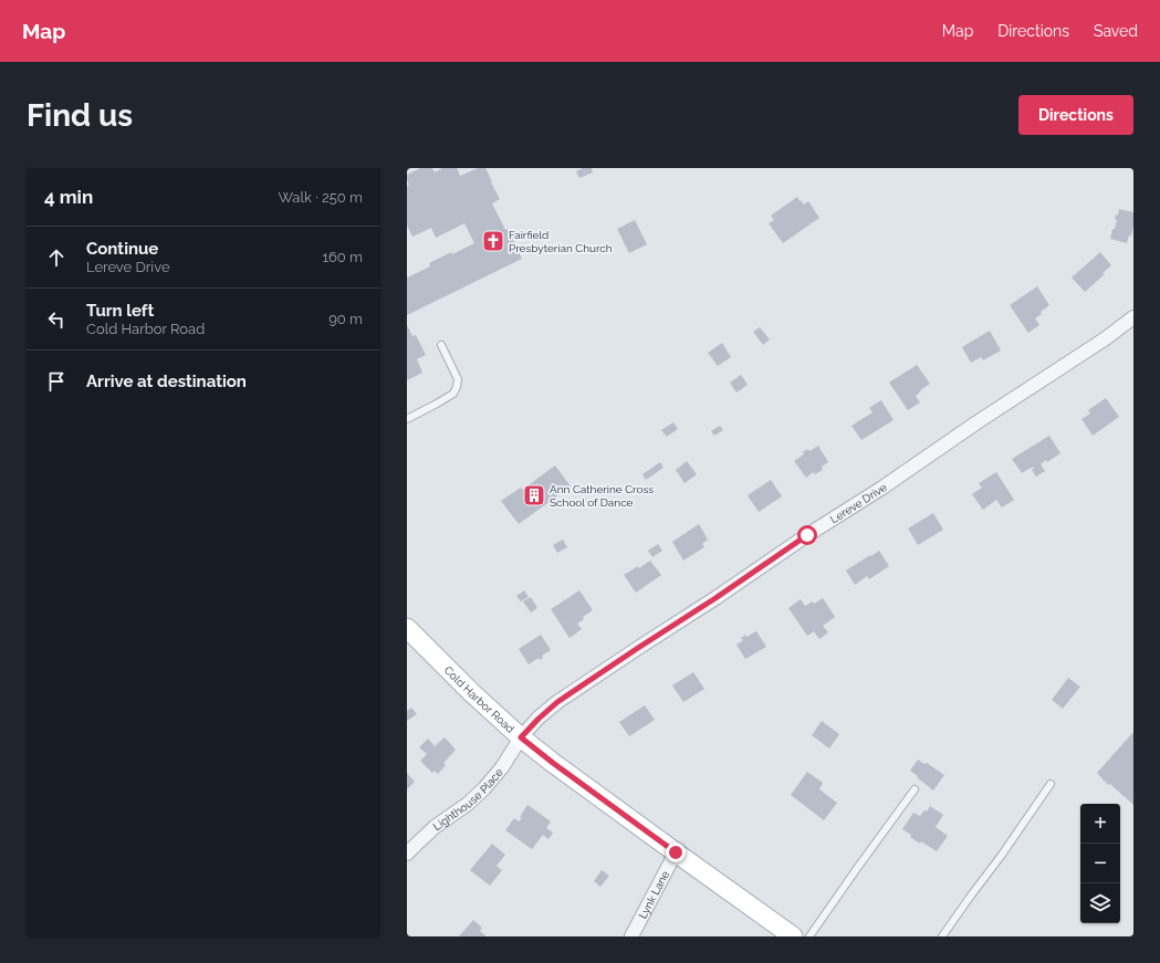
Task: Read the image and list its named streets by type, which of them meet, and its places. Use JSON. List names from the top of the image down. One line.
{"streets":{"main road":["Cold Harbor Road"],"street":["Lereve Drive","Lighthouse Place","Lynk Lane"]},"crossings":[["Lereve Drive","Cold Harbor Road"],["Lereve Drive","Lighthouse Place"],["Cold Harbor Road","Lighthouse Place"],["Cold Harbor Road","Lynk Lane"]],"places":{"church":["Fairfield Presbyterian Church"],"building":["Ann Catherine Cross School of Dance"]},"page":{"header":"Map","nav":["Map","Directions","Saved"],"buttons":"Directions","title":"Find us","heading":["4 min","Walk · 250 m"],"list":[["Continue","Lereve Drive","160 m"],["Turn left","Cold Harbor Road","90 m"],"Arrive at destination"],"map_buttons":["+","−"]}}
